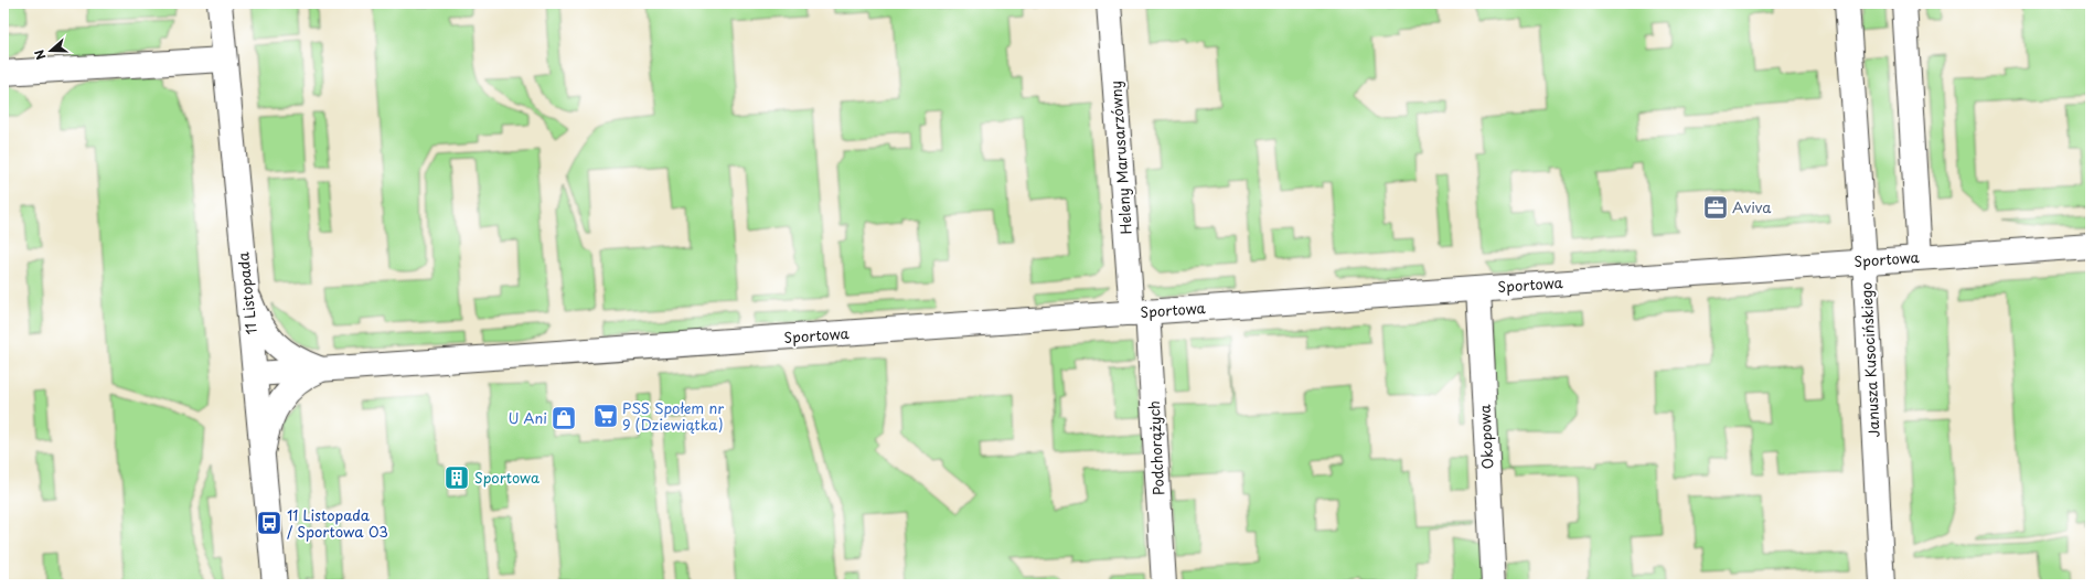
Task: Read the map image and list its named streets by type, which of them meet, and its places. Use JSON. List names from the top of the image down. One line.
{"streets":{"street":["Heleny Marusarzówny","Sportowa","11 Listopada","Janusza Kusocińskiego","Okopowa","Podchorążych"]},"crossings":[["Heleny Marusarzówny","Sportowa"],["Heleny Marusarzówny","Podchorążych"],["Sportowa","11 Listopada"],["Sportowa","Janusza Kusocińskiego"],["Sportowa","Okopowa"],["Sportowa","Podchorążych"]],"places":{"office":["Aviva"],"supermarket":["PSS Społem nr 9 (Dziewiątka)"],"shop":["U Ani"],"building":["Sportowa"],"bus stop":["11 Listopada / Sportowa 03"]},"north":"left"}
